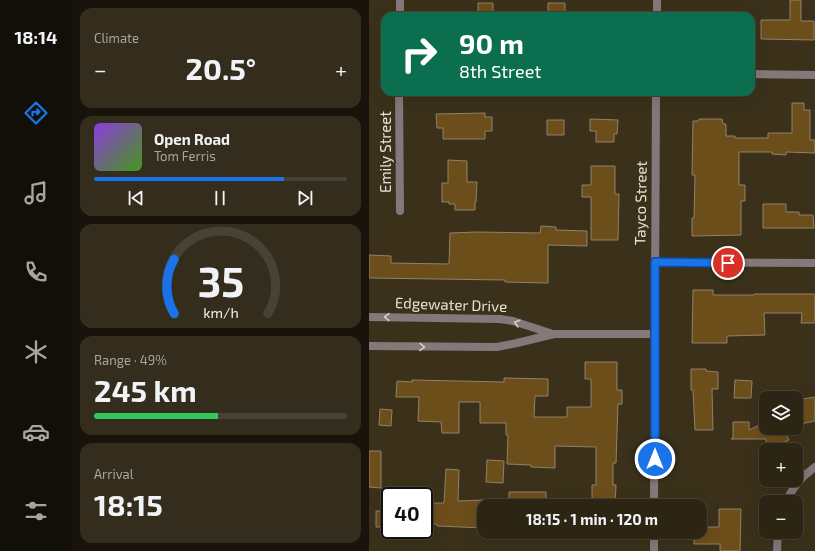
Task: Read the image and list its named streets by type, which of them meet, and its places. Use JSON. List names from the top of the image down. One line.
{"streets":{"street":["Emily Street","Tayco Street","Edgewater Drive"]},"crossings":[["Tayco Street","Edgewater Drive"]],"page":{"tabs":"18:14","tile":["Climate",["Range · 49%","245 km"],["Arrival","18:15"]],"turn":["90 m","8th Street"],"heat":["−","20.5°","+"],"song":["Open Road","Tom Ferris"],"map_buttons":["+","−"],"limit":"40","trip":"18:15 · 1 min · 120 m","gauge":["35","km/h"]}}
